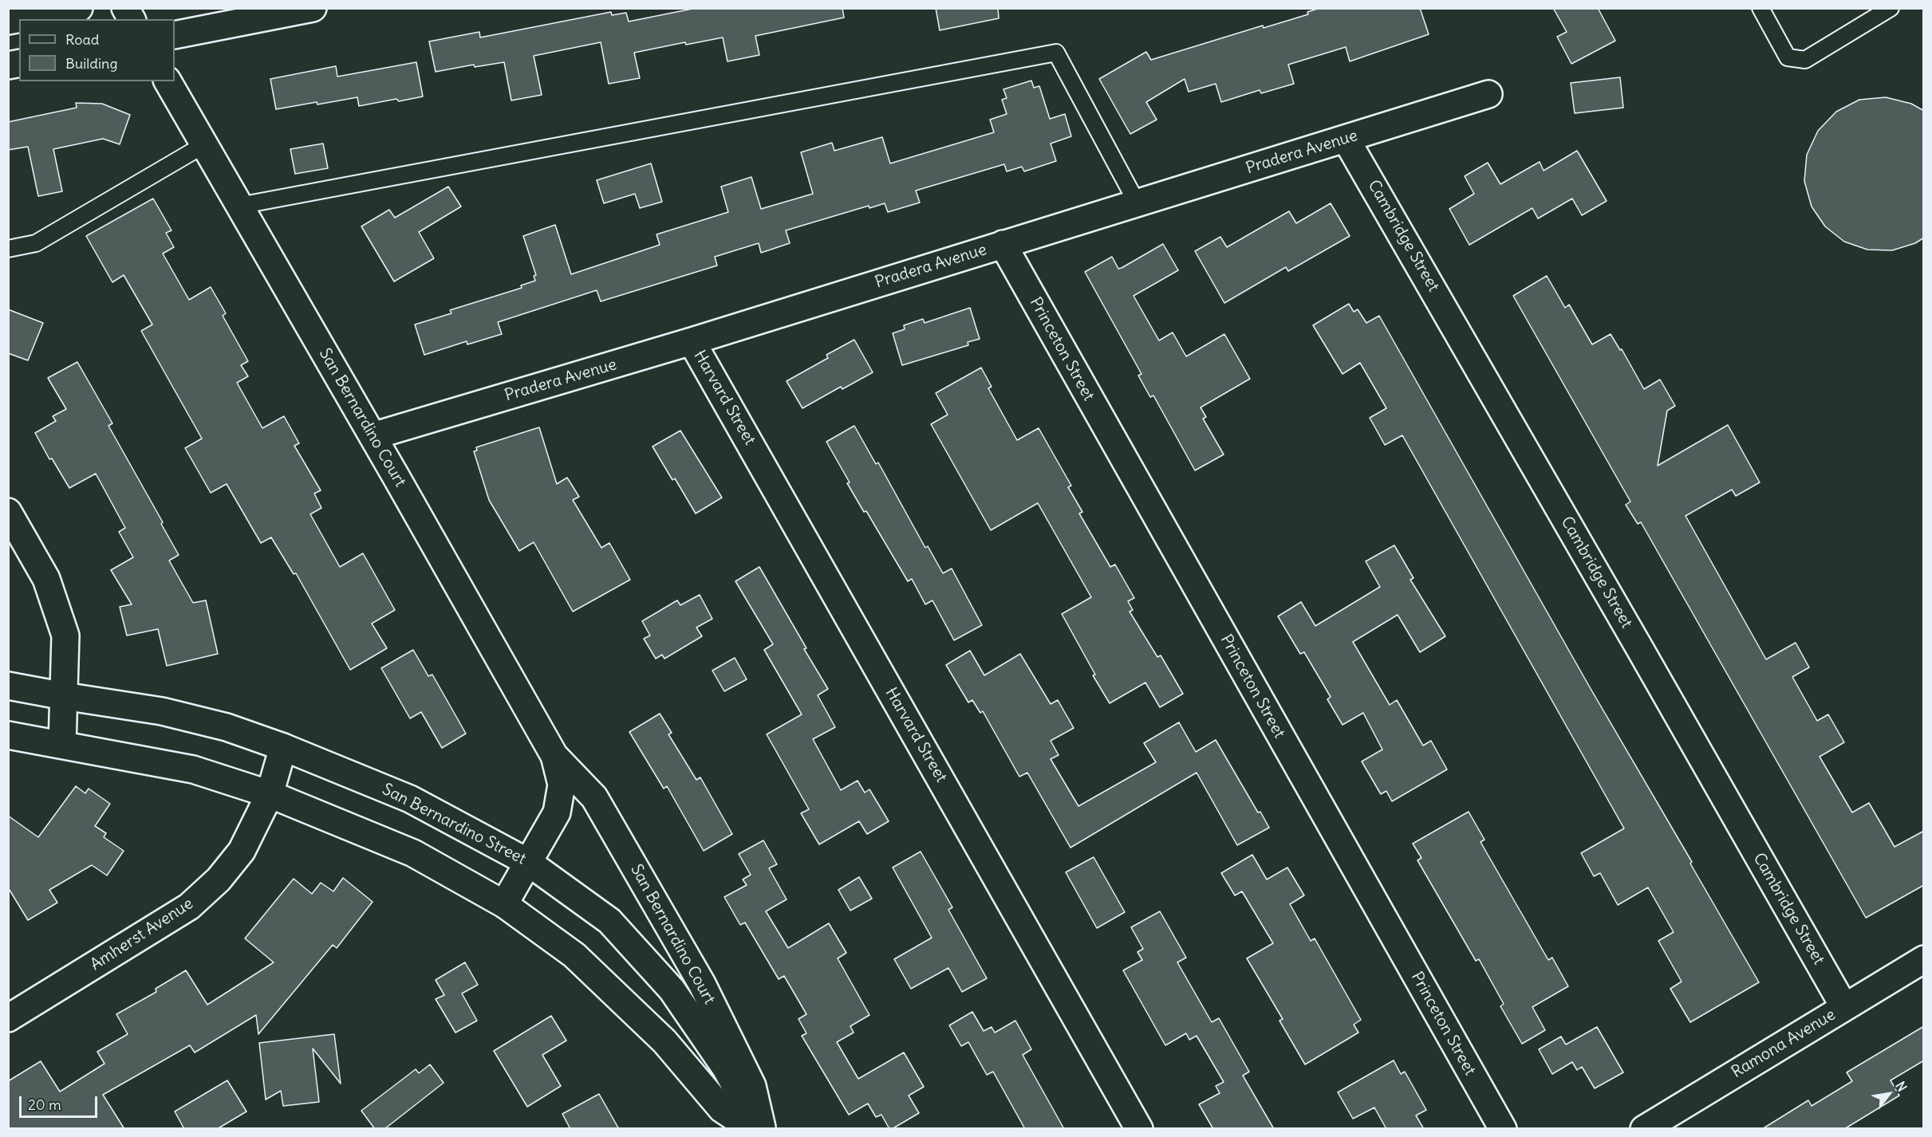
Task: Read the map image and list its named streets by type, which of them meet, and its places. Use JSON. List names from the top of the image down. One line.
{"streets":{"street":["Pradera Avenue","Cambridge Street","Princeton Street","Harvard Street","San Bernardino Court","San Bernardino Street","Amherst Avenue","Ramona Avenue"]},"crossings":[["Pradera Avenue","Cambridge Street"],["Pradera Avenue","Princeton Street"],["Pradera Avenue","Harvard Street"],["Pradera Avenue","San Bernardino Court"],["Cambridge Street","Ramona Avenue"],["San Bernardino Court","San Bernardino Street"],["San Bernardino Street","Amherst Avenue"]],"legend":["Road","Building"],"scale_bar":"20 m","north":"top right"}
